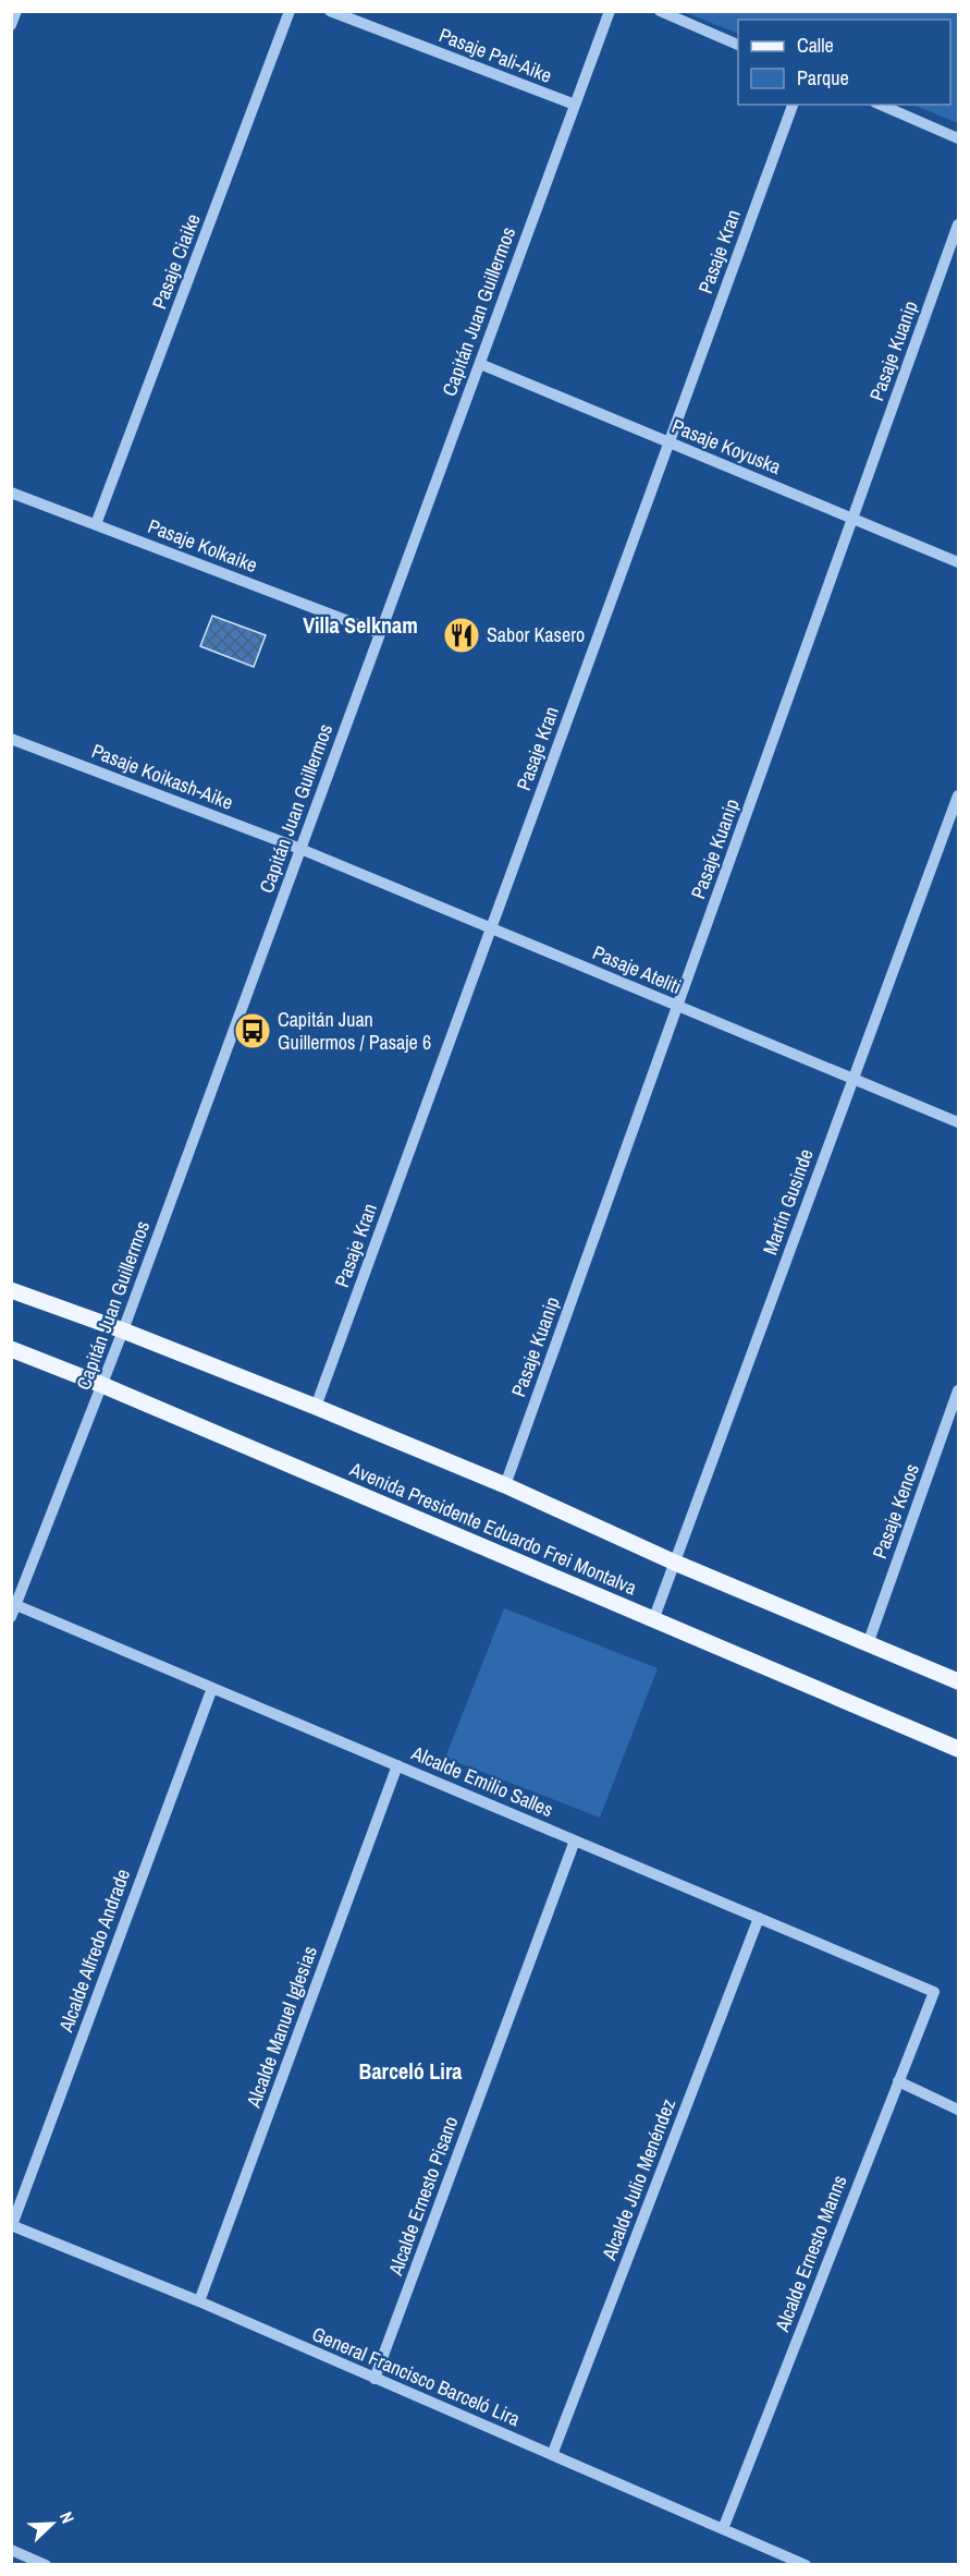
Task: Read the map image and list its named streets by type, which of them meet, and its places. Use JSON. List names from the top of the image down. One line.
{"streets":{"main road":["Avenida Presidente Eduardo Frei Montalva"],"street":["Pasaje Pali-Aike","Pasaje Kran","Pasaje Ciaike","Capitán Juan Guillermos","Pasaje Kuanip","Pasaje Koyuska","Pasaje Kolkaike","Pasaje Koikash-Aike","Pasaje Ateliti","Martín Gusinde","Pasaje Kenos","Alcalde Emilio Salles","Alcalde Alfredo Andrade","Alcalde Manuel Iglesias","Alcalde Julio Menéndez","Alcalde Ernesto Pisano","Alcalde Ernesto Manns","General Francisco Barceló Lira"]},"crossings":[["Pasaje Pali-Aike","Capitán Juan Guillermos"],["Pasaje Kran","Pasaje Koyuska"],["Pasaje Kran","Pasaje Ateliti"],["Pasaje Kran","Avenida Presidente Eduardo Frei Montalva"],["Pasaje Ciaike","Pasaje Kolkaike"],["Capitán Juan Guillermos","Pasaje Koyuska"],["Capitán Juan Guillermos","Pasaje Kolkaike"],["Capitán Juan Guillermos","Pasaje Koikash-Aike"],["Capitán Juan Guillermos","Pasaje Ateliti"],["Capitán Juan Guillermos","Avenida Presidente Eduardo Frei Montalva"],["Capitán Juan Guillermos","Alcalde Emilio Salles"],["Pasaje Kuanip","Pasaje Koyuska"],["Pasaje Kuanip","Pasaje Ateliti"],["Pasaje Kuanip","Avenida Presidente Eduardo Frei Montalva"],["Pasaje Koikash-Aike","Pasaje Ateliti"],["Pasaje Ateliti","Martín Gusinde"],["Martín Gusinde","Avenida Presidente Eduardo Frei Montalva"],["Pasaje Kenos","Avenida Presidente Eduardo Frei Montalva"],["Alcalde Emilio Salles","Alcalde Alfredo Andrade"],["Alcalde Emilio Salles","Alcalde Manuel Iglesias"],["Alcalde Emilio Salles","Alcalde Julio Menéndez"],["Alcalde Emilio Salles","Alcalde Ernesto Pisano"],["Alcalde Emilio Salles","Alcalde Ernesto Manns"],["Alcalde Alfredo Andrade","General Francisco Barceló Lira"],["Alcalde Manuel Iglesias","General Francisco Barceló Lira"],["Alcalde Julio Menéndez","General Francisco Barceló Lira"],["Alcalde Ernesto Pisano","General Francisco Barceló Lira"],["Alcalde Ernesto Manns","General Francisco Barceló Lira"]],"districts":["Villa Selknam","Barceló Lira"],"places":{"restaurant":["Sabor Kasero"],"bus stop":["Capitán Juan Guillermos / Pasaje 6"]},"legend":["Calle","Parque"],"north":"top right"}
